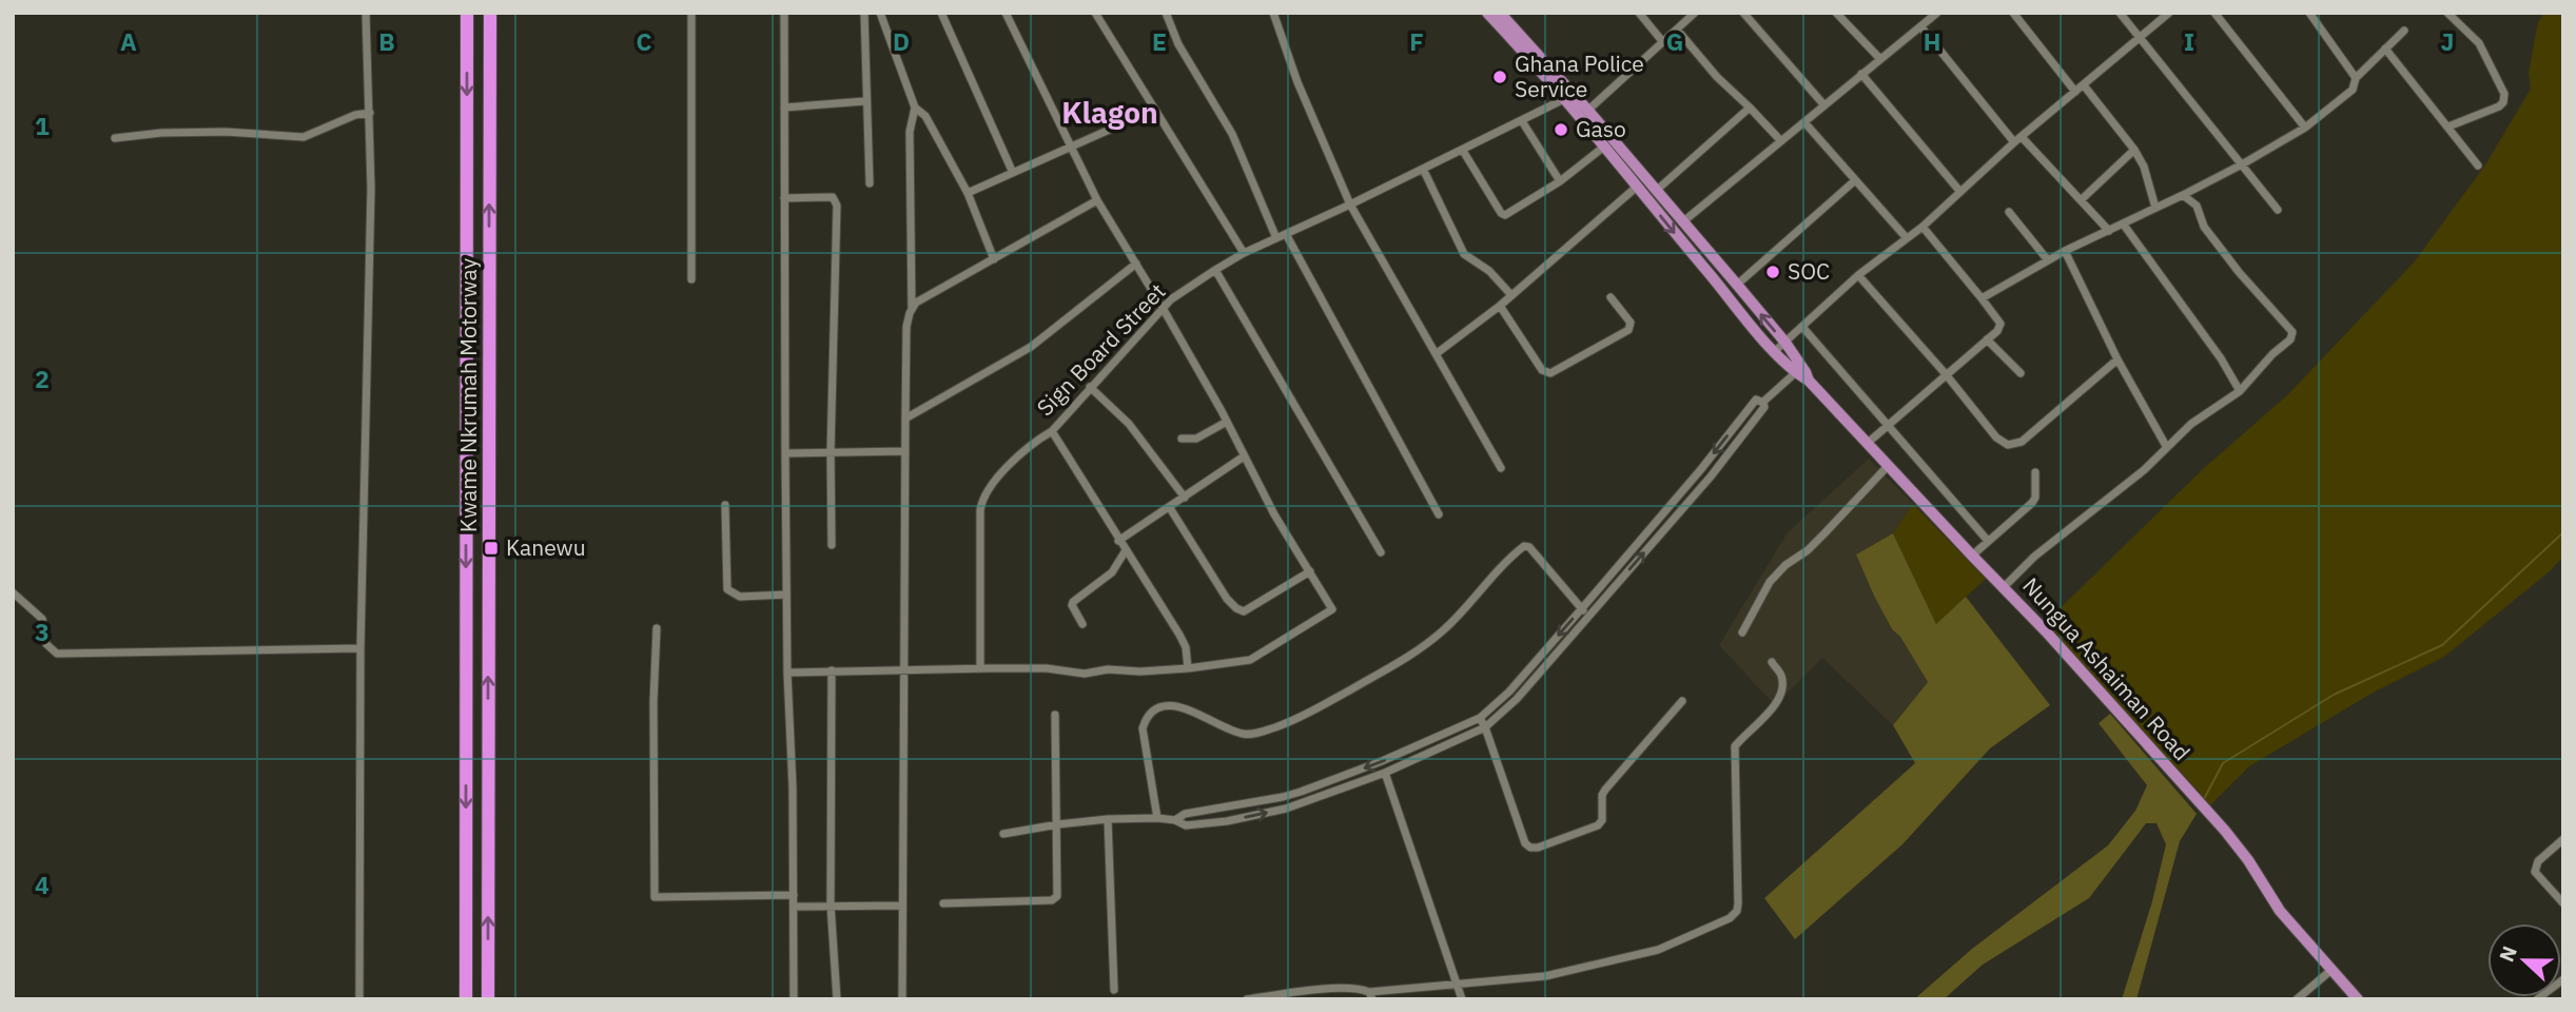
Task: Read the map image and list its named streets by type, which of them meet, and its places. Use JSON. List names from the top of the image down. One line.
{"streets":{"highway":["Kwame Nkrumah Motorway"],"main road":["Nungua Ashaiman Road"],"street":["Sign Board Street"]},"crossings":[["Sign Board Street","Nungua Ashaiman Road"]],"districts":["Klagon"],"places":{"other":["Ghana Police Service","Gaso","SOC"],"transit":["Kanewu"]},"north":"left","grid":{"columns":["A","B","C","D","E","F","G","H","I","J"],"rows":["1","2","3","4"]}}
